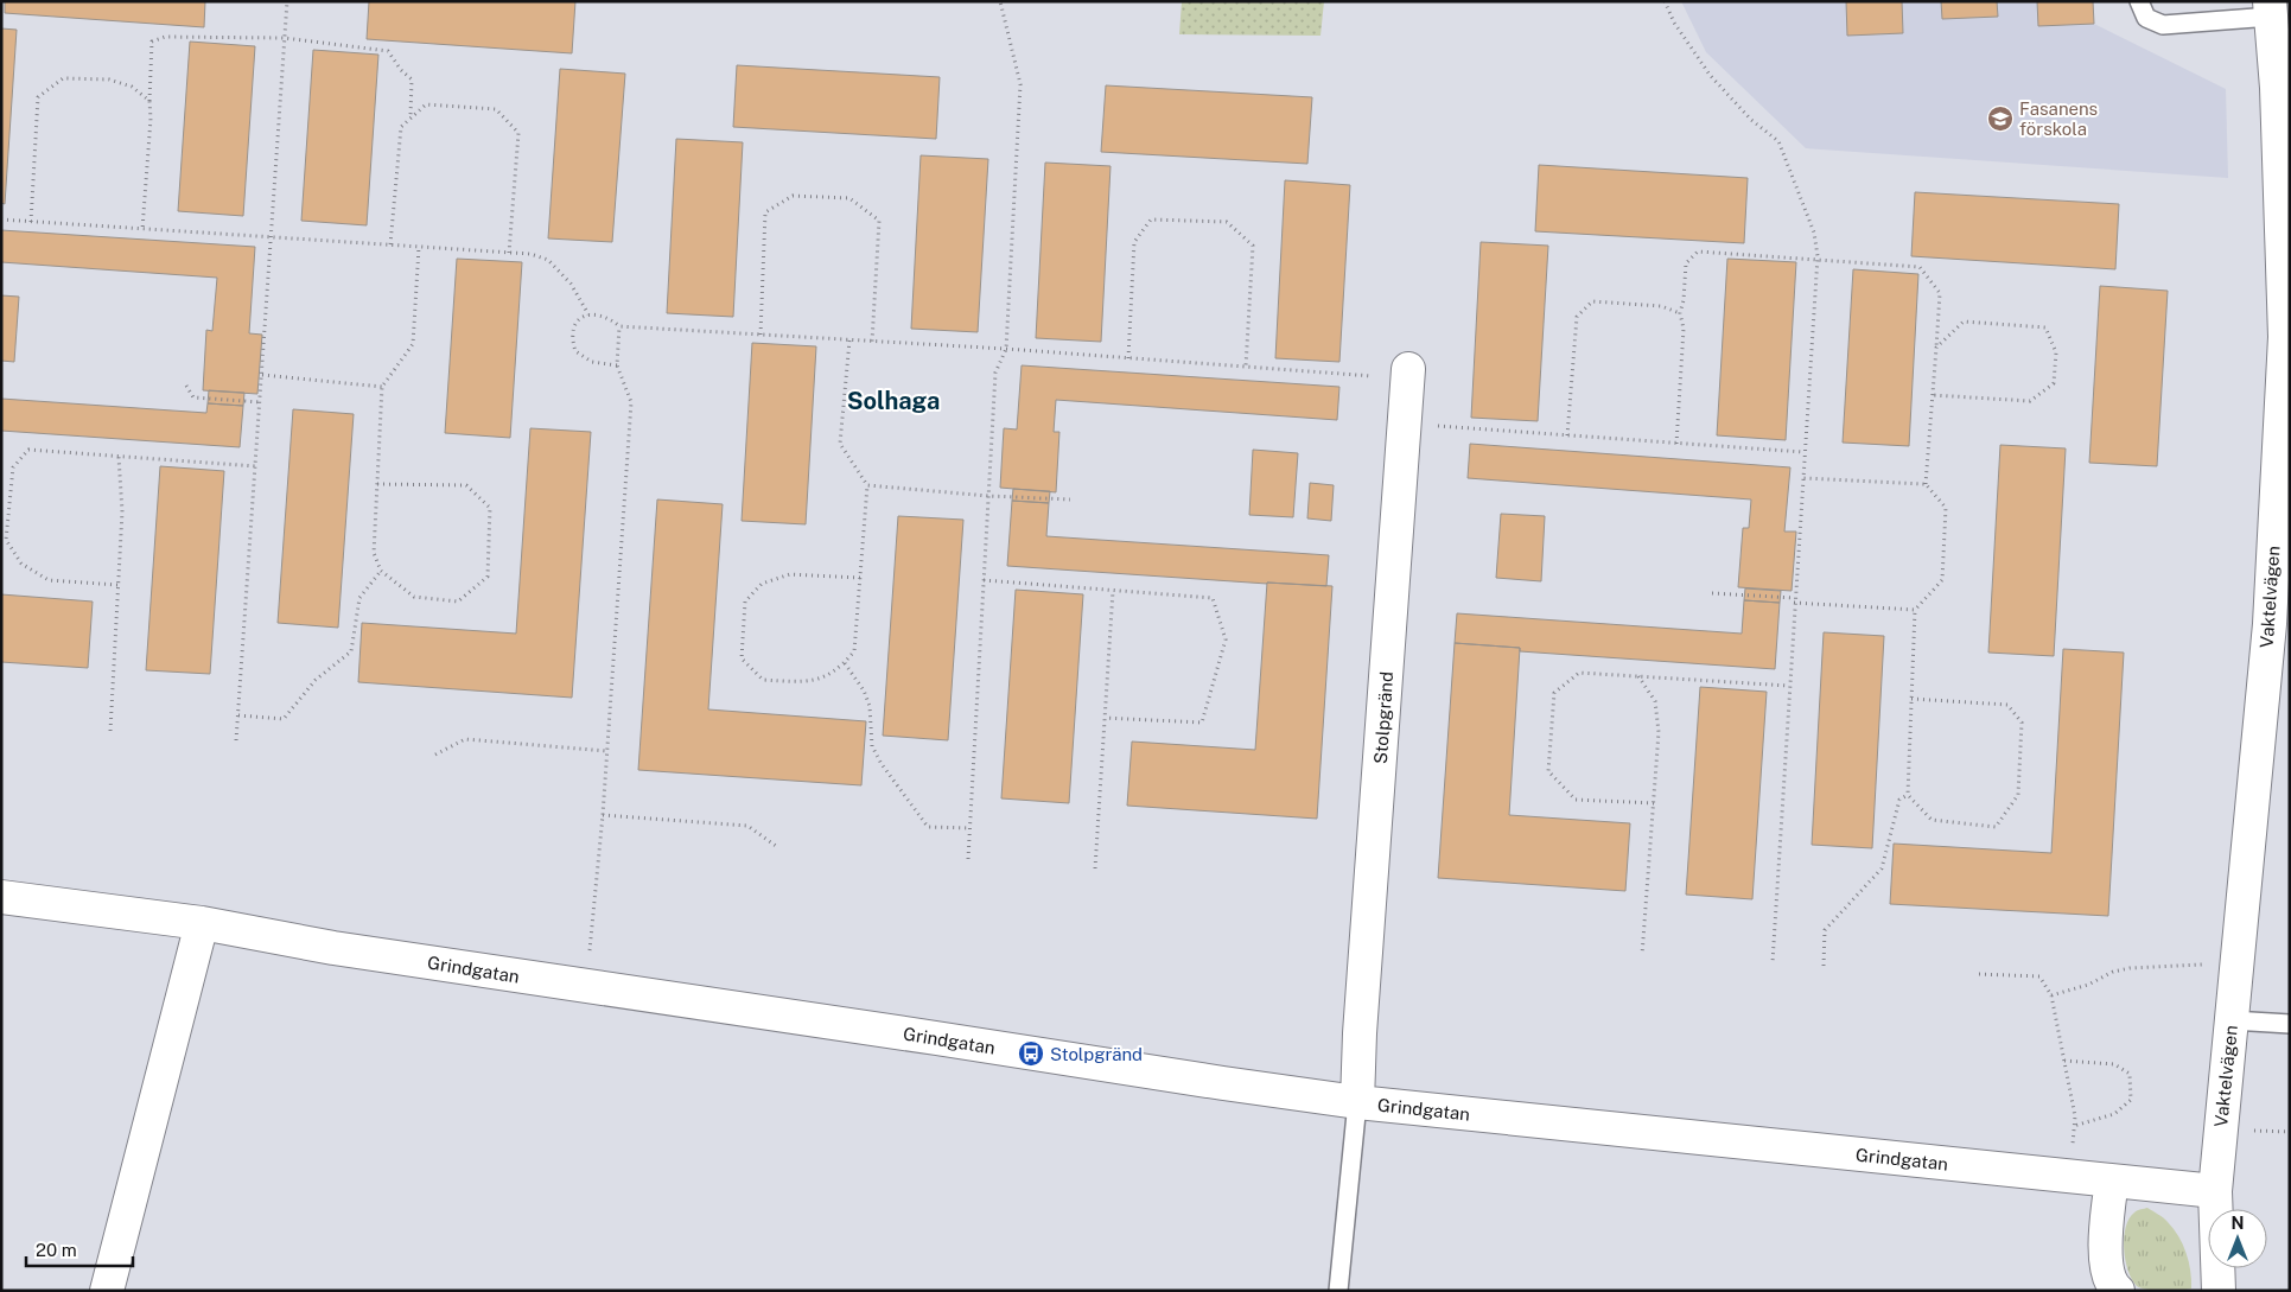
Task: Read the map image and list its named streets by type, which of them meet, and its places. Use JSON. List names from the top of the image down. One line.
{"streets":{"street":["Vaktelvägen","Stolpgränd","Grindgatan"]},"crossings":[["Vaktelvägen","Grindgatan"],["Stolpgränd","Grindgatan"]],"districts":["Solhaga"],"places":{"school or university":["Fasanens förskola"],"bus stop":["Stolpgränd"]},"scale_bar":"20 m","north":"top"}
